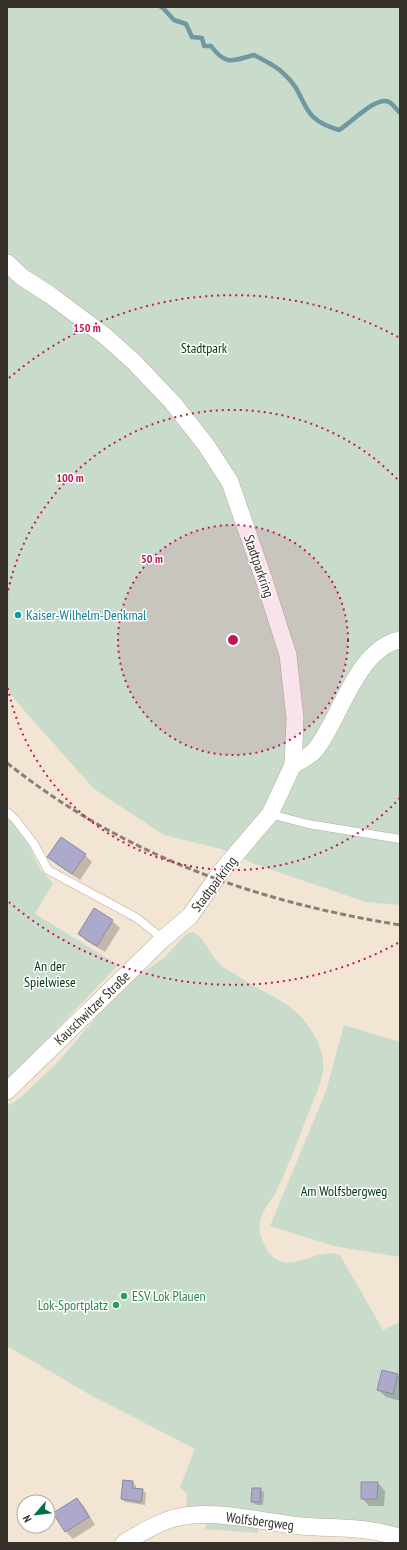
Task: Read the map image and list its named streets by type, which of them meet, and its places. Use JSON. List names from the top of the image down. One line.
{"streets":{"street":["Stadtparkring","Kauschwitzer Straße","Wolfsbergweg"]},"crossings":[["Stadtparkring","Kauschwitzer Straße"]],"parks":["Stadtpark","An der Spielwiese","Am Wolfsbergweg"],"places":["Kaiser-Wilhelm-Denkmal","ESV Lok Plauen","Lok-Sportplatz"],"north":"bottom left","rings":["150 m","100 m","50 m"]}
